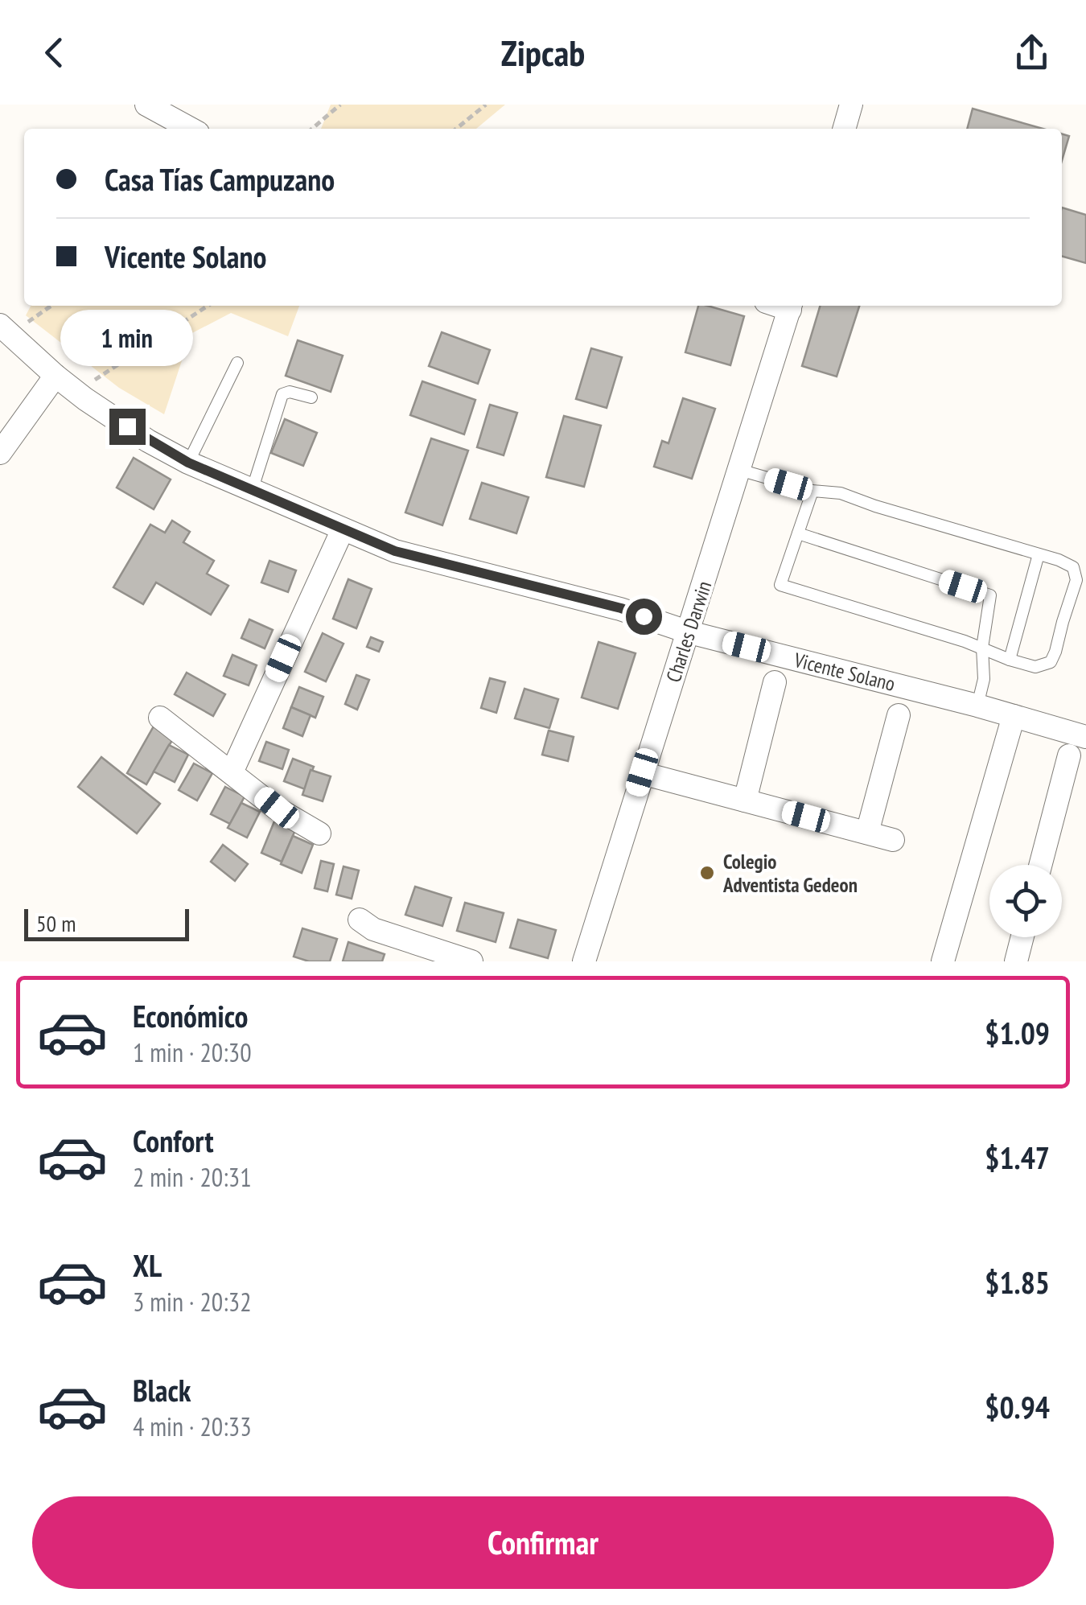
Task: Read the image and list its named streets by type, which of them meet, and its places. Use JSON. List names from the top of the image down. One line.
{"streets":{"street":["Charles Darwin","Vicente Solano"]},"crossings":[["Charles Darwin","Vicente Solano"]],"places":["Colegio Adventista Gedeon"],"scale_bar":"50 m","page":{"header":"Zipcab","banner":["Casa Tías Campuzano","Vicente Solano"],"bubble":"1 min","scale":"50 m","list":[{"name":"Económico","note":"1 min · 20:30","value":"$1.09"},{"name":"Confort","note":"2 min · 20:31","value":"$1.47"},{"name":"XL","note":"3 min · 20:32","value":"$1.85"},{"name":"Black","note":"4 min · 20:33","value":"$0.94"}],"buttons":"Confirmar"}}
